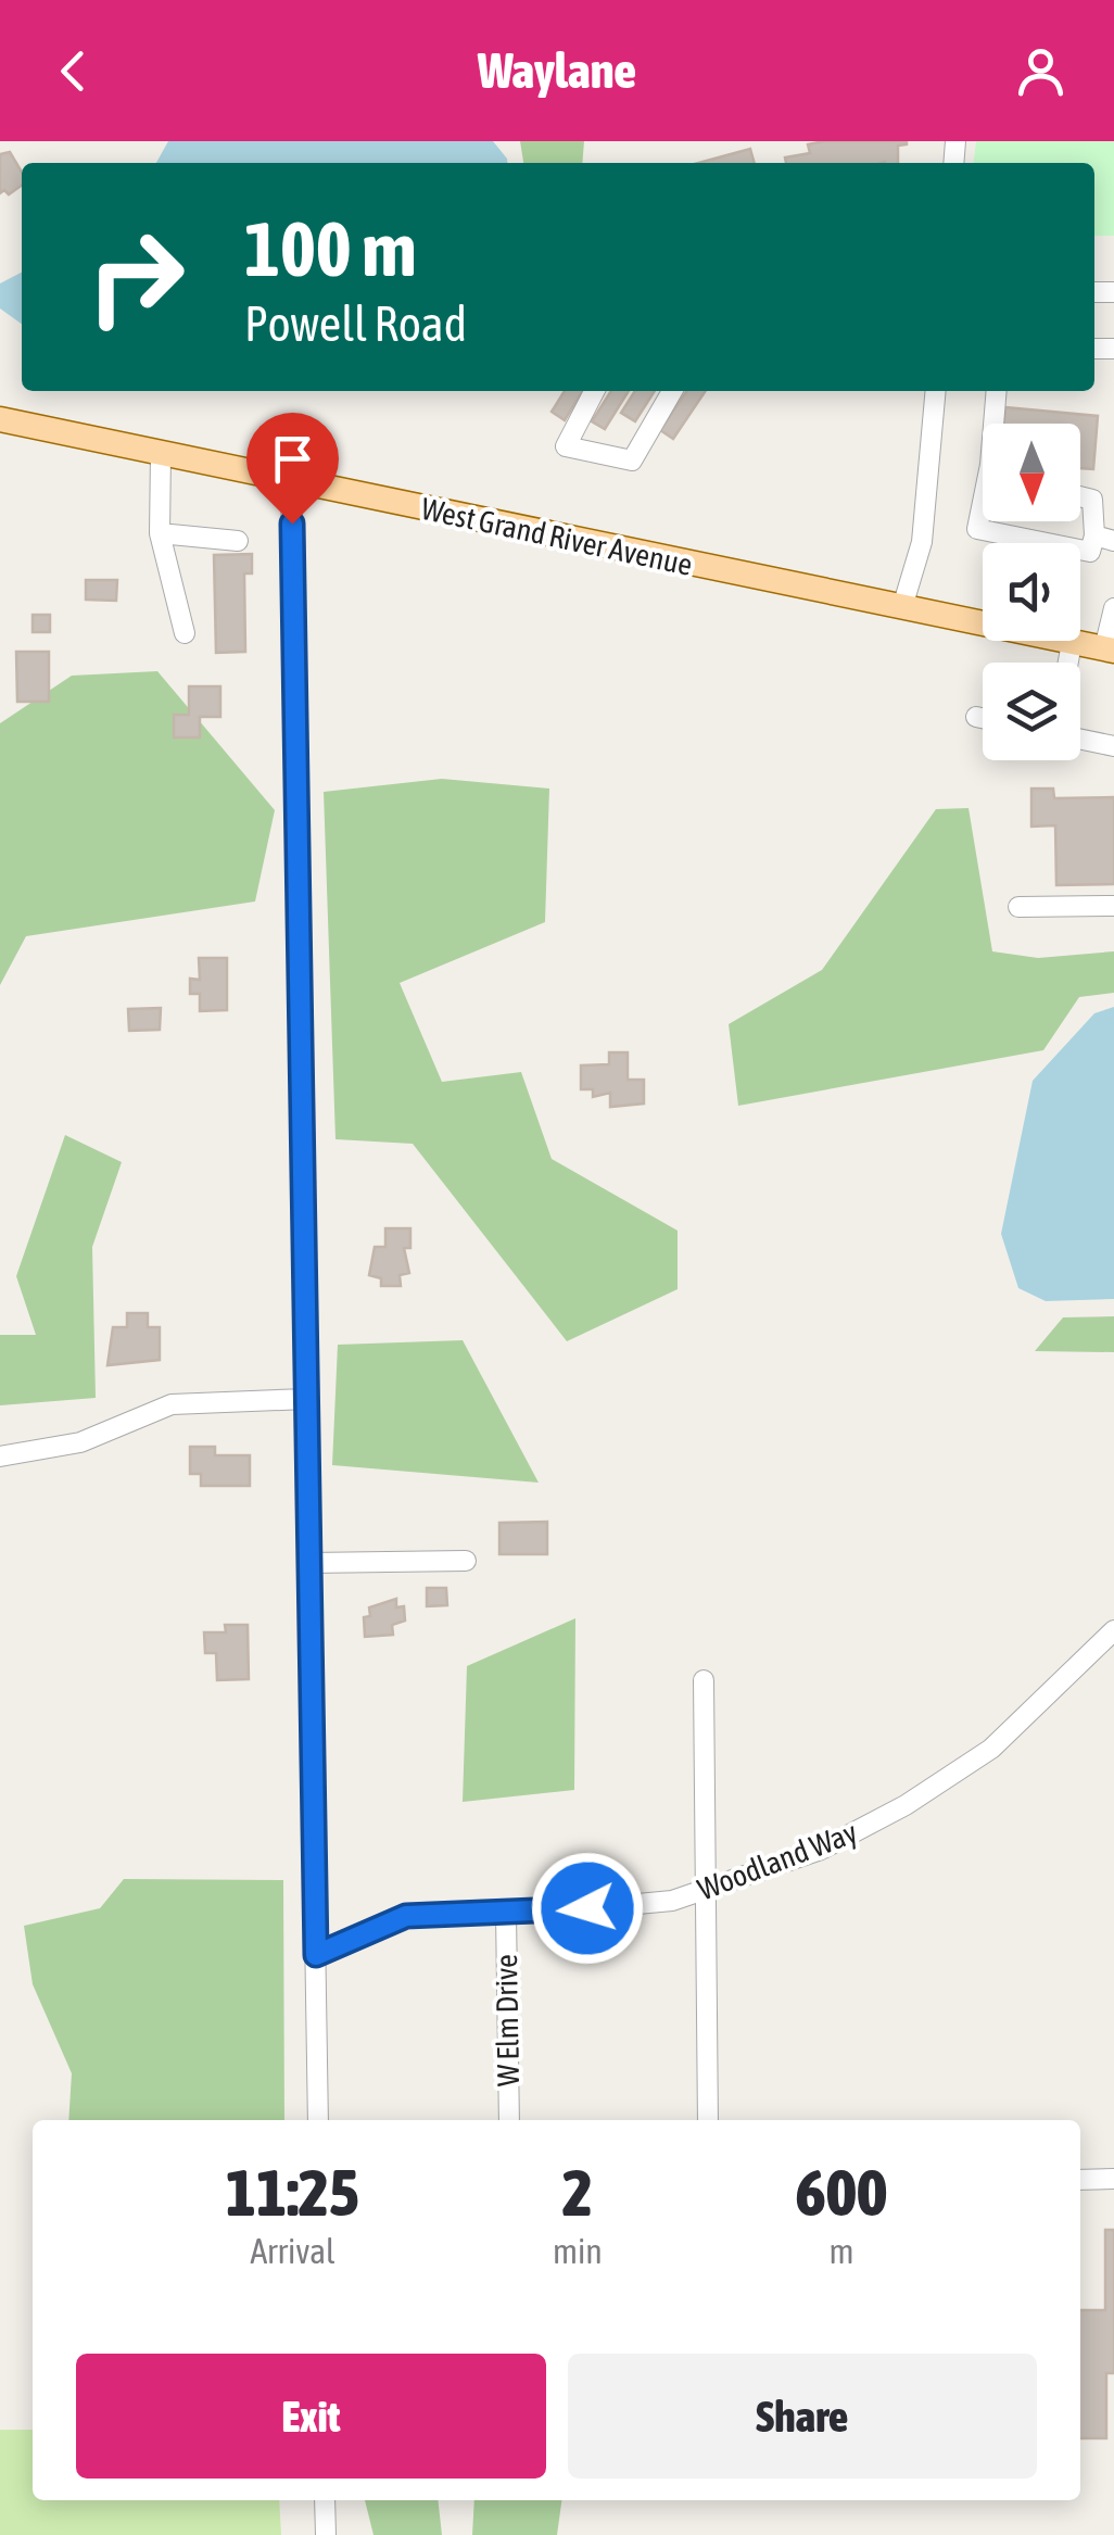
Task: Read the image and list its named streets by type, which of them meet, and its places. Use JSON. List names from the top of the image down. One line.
{"streets":{"main road":["West Grand River Avenue"],"street":["Woodland Way","W Elm Drive"]},"crossings":[["Woodland Way","W Elm Drive"]],"north":"bottom","page":{"header":"Waylane","turn":["100 m","Powell Road"],"eta":["11:25","Arrival","2","min","600","m"],"buttons":["Exit","Share"]}}
